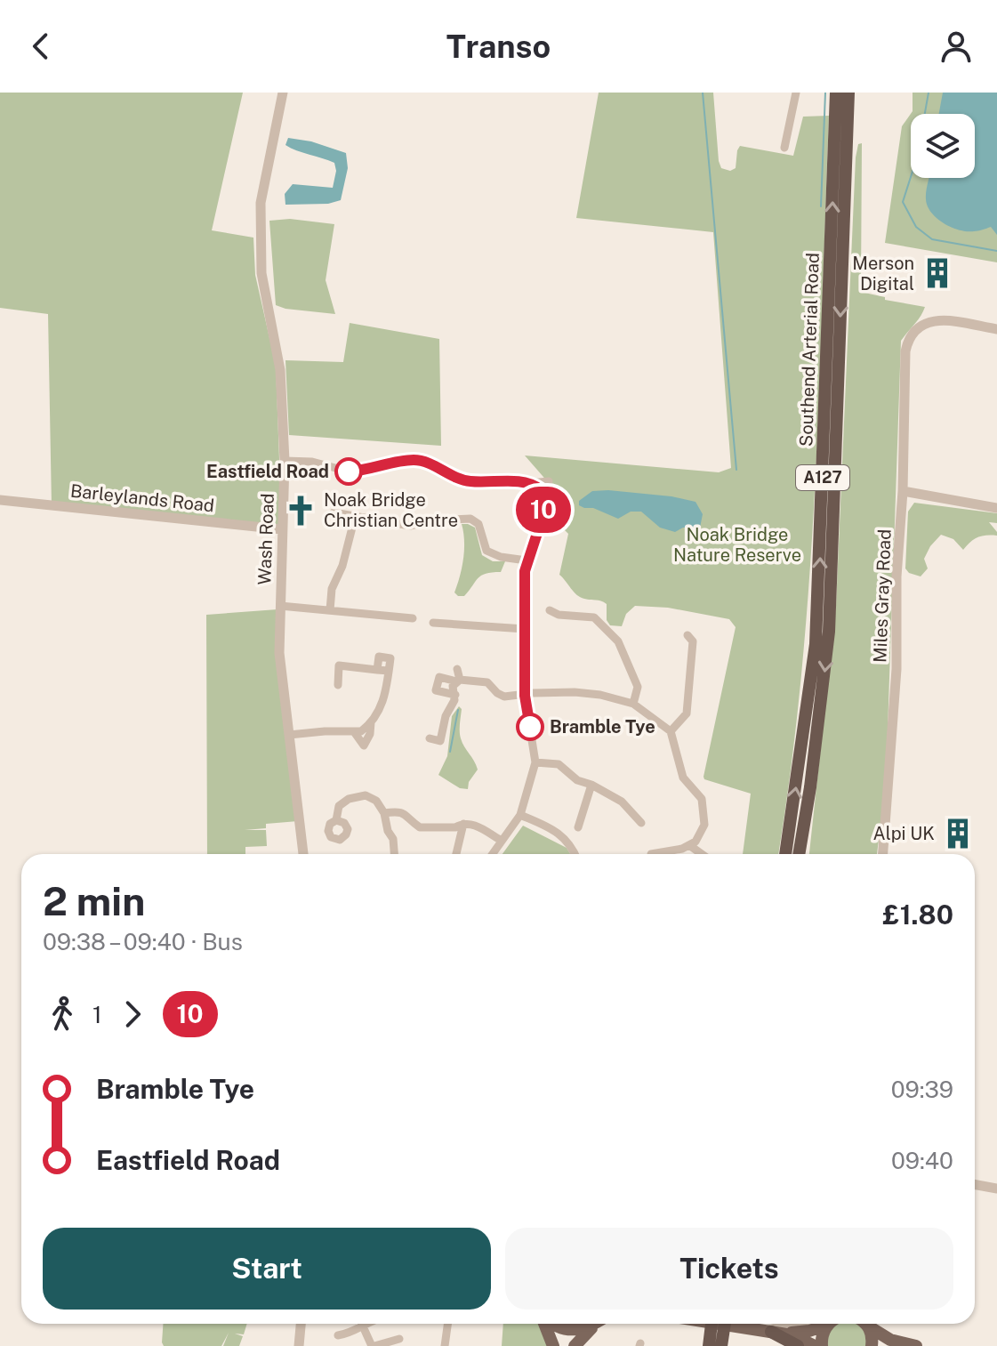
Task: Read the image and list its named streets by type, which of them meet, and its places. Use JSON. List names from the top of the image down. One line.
{"streets":{"highway":["Southend Arterial Road","A127"],"street":["Barleylands Road","Wash Road","Miles Gray Road"]},"crossings":[["Barleylands Road","Wash Road"]],"parks":["Noak Bridge Nature Reserve"],"places":{"building":["Merson Digital","Alpi UK"],"other":["Eastfield Road","Bramble Tye"],"church":["Noak Bridge Christian Centre"]},"lines":["bus line 10"],"page":{"header":"Transo","on_map":"10","heading":["2 min","09:38 – 09:40 · Bus","£1.80"],"legs":["1","10"],"list":[{"name":"Bramble Tye","value":"09:39"},{"name":"Eastfield Road","value":"09:40"}],"buttons":["Start","Tickets"]}}
